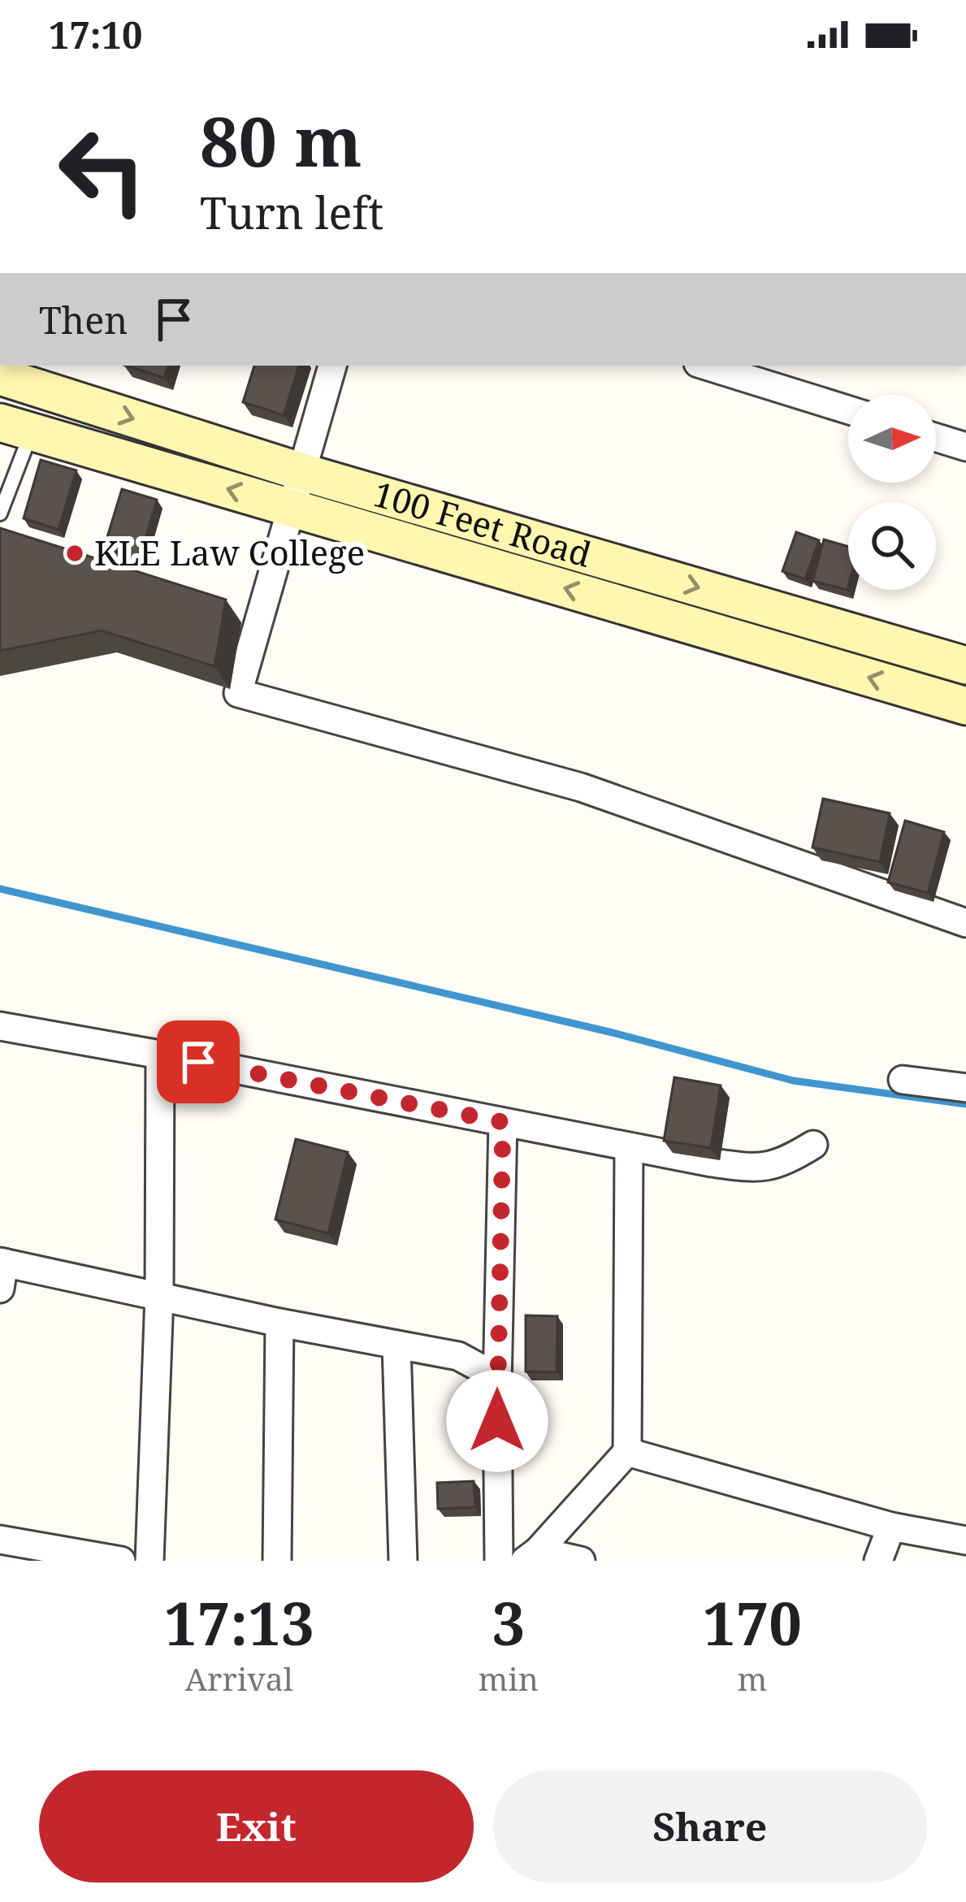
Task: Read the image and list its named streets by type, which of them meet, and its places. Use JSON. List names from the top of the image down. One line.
{"streets":{"main road":["100 Feet Road"]},"places":["KLE Law College"],"north":"right","page":{"status":"17:10","turn":["80 m","Turn left"],"then":"Then","eta":["17:13","Arrival","3","min","170","m"],"buttons":["Exit","Share"]}}
